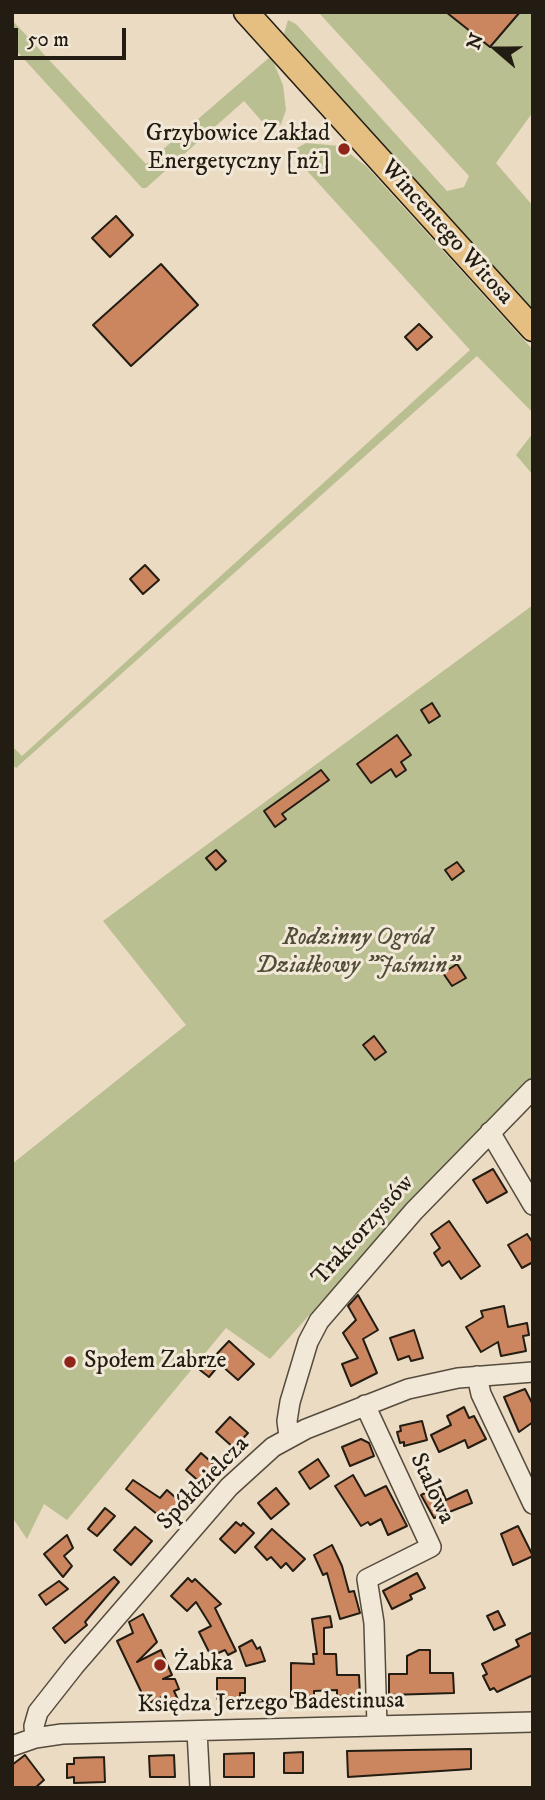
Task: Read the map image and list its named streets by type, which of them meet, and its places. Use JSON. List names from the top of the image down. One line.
{"streets":{"main road":["Wincentego Witosa"],"street":["Traktorzystów","Spółdzielcza","Stalowa","Księdza Jerzego Badestinusa"]},"crossings":[["Traktorzystów","Spółdzielcza"],["Spółdzielcza","Stalowa"],["Spółdzielcza","Księdza Jerzego Badestinusa"],["Stalowa","Księdza Jerzego Badestinusa"]],"parks":["Rodzinny Ogród Działkowy \"Jaśmin\""],"places":["Grzybowice Zakład Energetyczny [nż]","Społem Zabrze","Żabka"],"scale_bar":"50 m","north":"left"}
